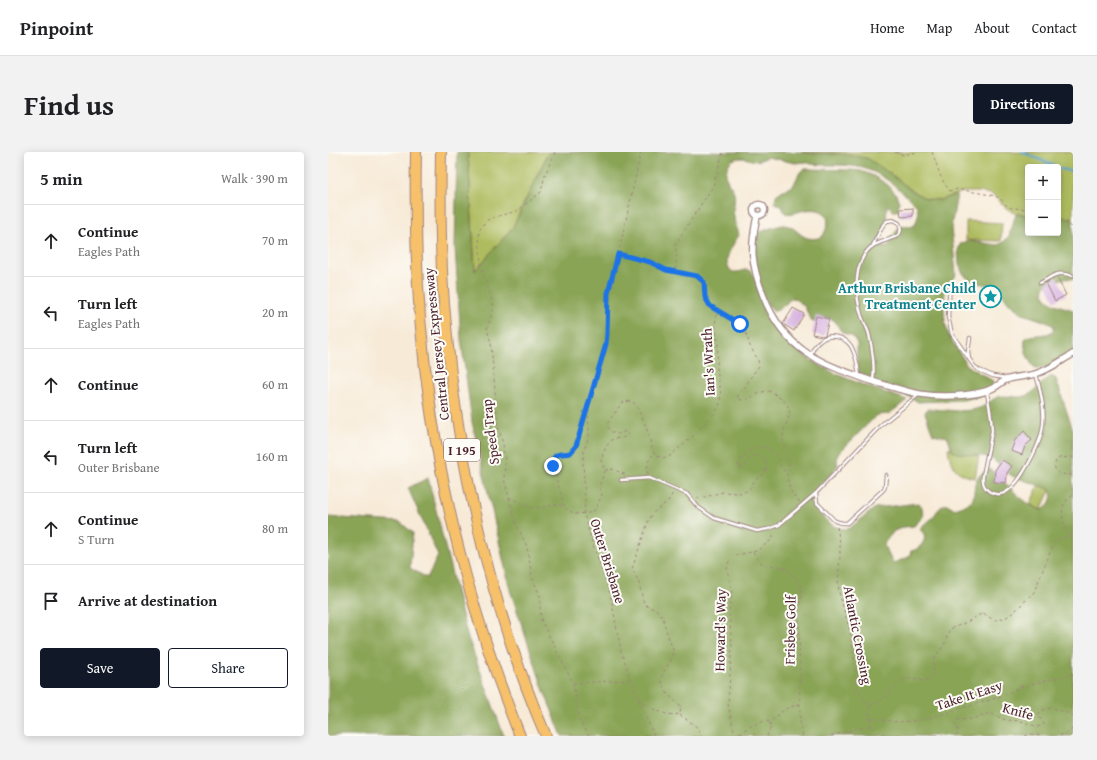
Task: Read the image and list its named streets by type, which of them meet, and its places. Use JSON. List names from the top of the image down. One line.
{"streets":{"highway":["Central Jersey Expressway","I 195"],"path":["Ian's Wrath","Speed Trap","Outer Brisbane","Howard's Way","Frisbee Golf","Atlantic Crossing","Take It Easy","Knife"]},"crossings":[["Howard's Way","Frisbee Golf"]],"places":{"place":["Arthur Brisbane Child Treatment Center"]},"page":{"header":"Pinpoint","nav":["Home","Map","About","Contact"],"title":"Find us","buttons":["Directions",["Save","Share"]],"heading":["5 min","Walk · 390 m"],"map_buttons":["+","−"],"list":[["Continue","Eagles Path","70 m"],["Turn left","Eagles Path","20 m"],["Continue","60 m"],["Turn left","Outer Brisbane","160 m"],["Continue","S Turn","80 m"],"Arrive at destination"]}}
